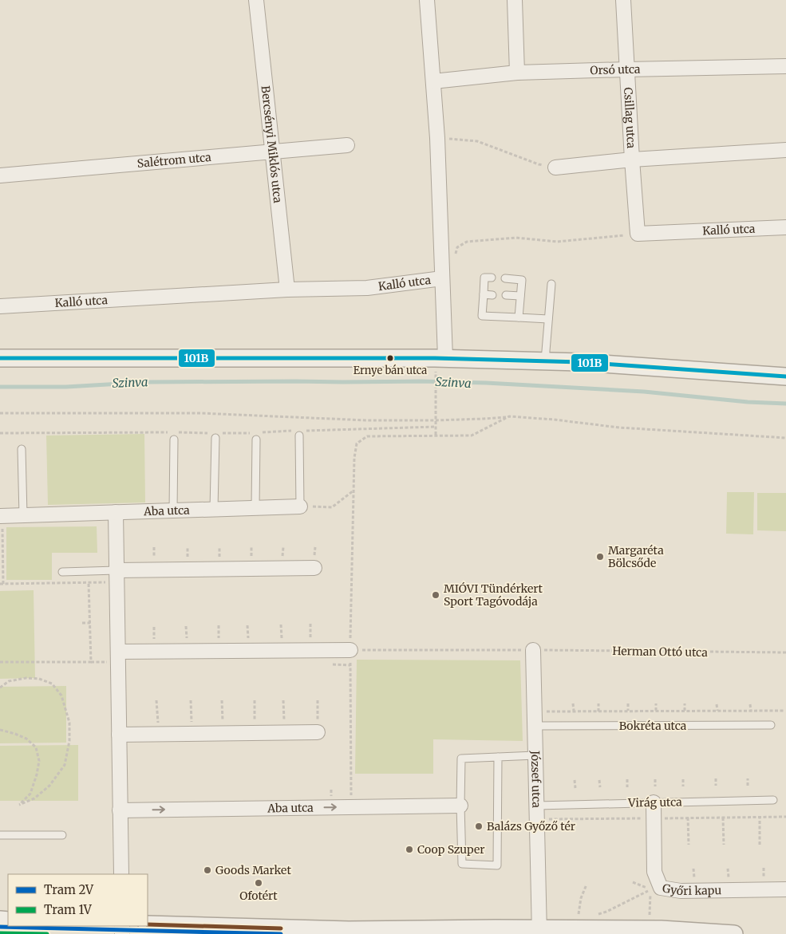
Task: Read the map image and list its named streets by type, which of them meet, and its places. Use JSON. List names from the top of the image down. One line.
{"streets":{"street":["Orsó utca","Csillag utca","Bercsényi Miklós utca","Salétrom utca","Kalló utca","Aba utca","József utca","Győri kapu"],"lane":["Bokréta utca","Virág utca"],"path":["Herman Ottó utca"]},"crossings":[["Orsó utca","Csillag utca"],["Csillag utca","Kalló utca"],["Bercsényi Miklós utca","Salétrom utca"],["Bercsényi Miklós utca","Kalló utca"],["Herman Ottó utca","József utca"],["Bokréta utca","József utca"],["József utca","Virág utca"],["Virág utca","Győri kapu"]],"water":["Szinva"],"places":["Ernye bán utca","Margaréta Bölcsőde","MIÓVI Tündérkert Sport Tagóvodája","Balázs Győző tér","Coop Szuper","Goods Market","Ofotért"],"lines":["transit line 101B","tram line 2V","tram line 1V"],"legend":["Tram 2V","Tram 1V"]}
